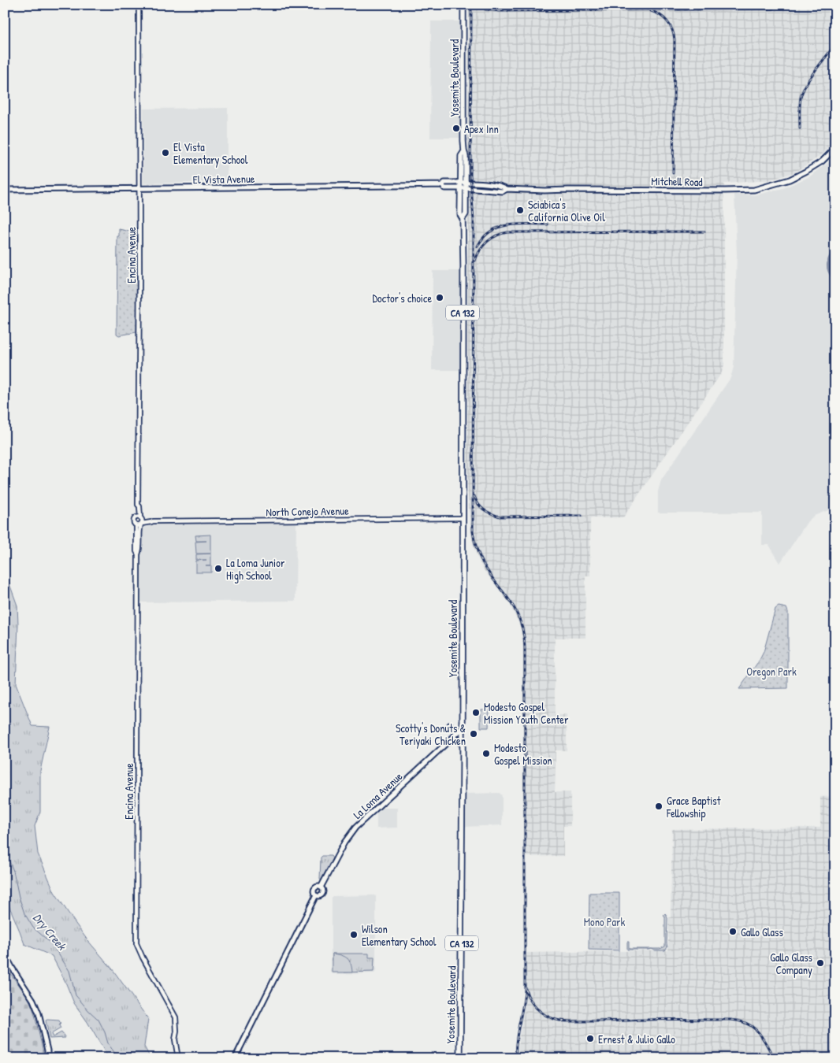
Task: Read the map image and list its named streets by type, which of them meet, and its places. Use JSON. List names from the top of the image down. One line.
{"streets":{"main road":["Yosemite Boulevard","El Vista Avenue","Mitchell Road","CA 132","La Loma Avenue"],"street":["Encina Avenue","North Conejo Avenue"]},"crossings":[["Yosemite Boulevard","El Vista Avenue"],["Yosemite Boulevard","Mitchell Road"],["Yosemite Boulevard","North Conejo Avenue"],["Yosemite Boulevard","La Loma Avenue"],["El Vista Avenue","Mitchell Road"],["El Vista Avenue","Encina Avenue"],["Encina Avenue","North Conejo Avenue"]],"water":["Dry Creek"],"parks":["Oregon Park","Mono Park"],"places":["Apex Inn","El Vista Elementary School","Sciabica's California Olive Oil","Doctor's choice","La Loma Junior High School","Modesto Gospel Mission Youth Center","Scotty's Donuts & Teriyaki Chicken","Modesto Gospel Mission","Grace Baptist Fellowship","Gallo Glass","Wilson Elementary School","Gallo Glass Company","Ernest & Julio Gallo"]}
